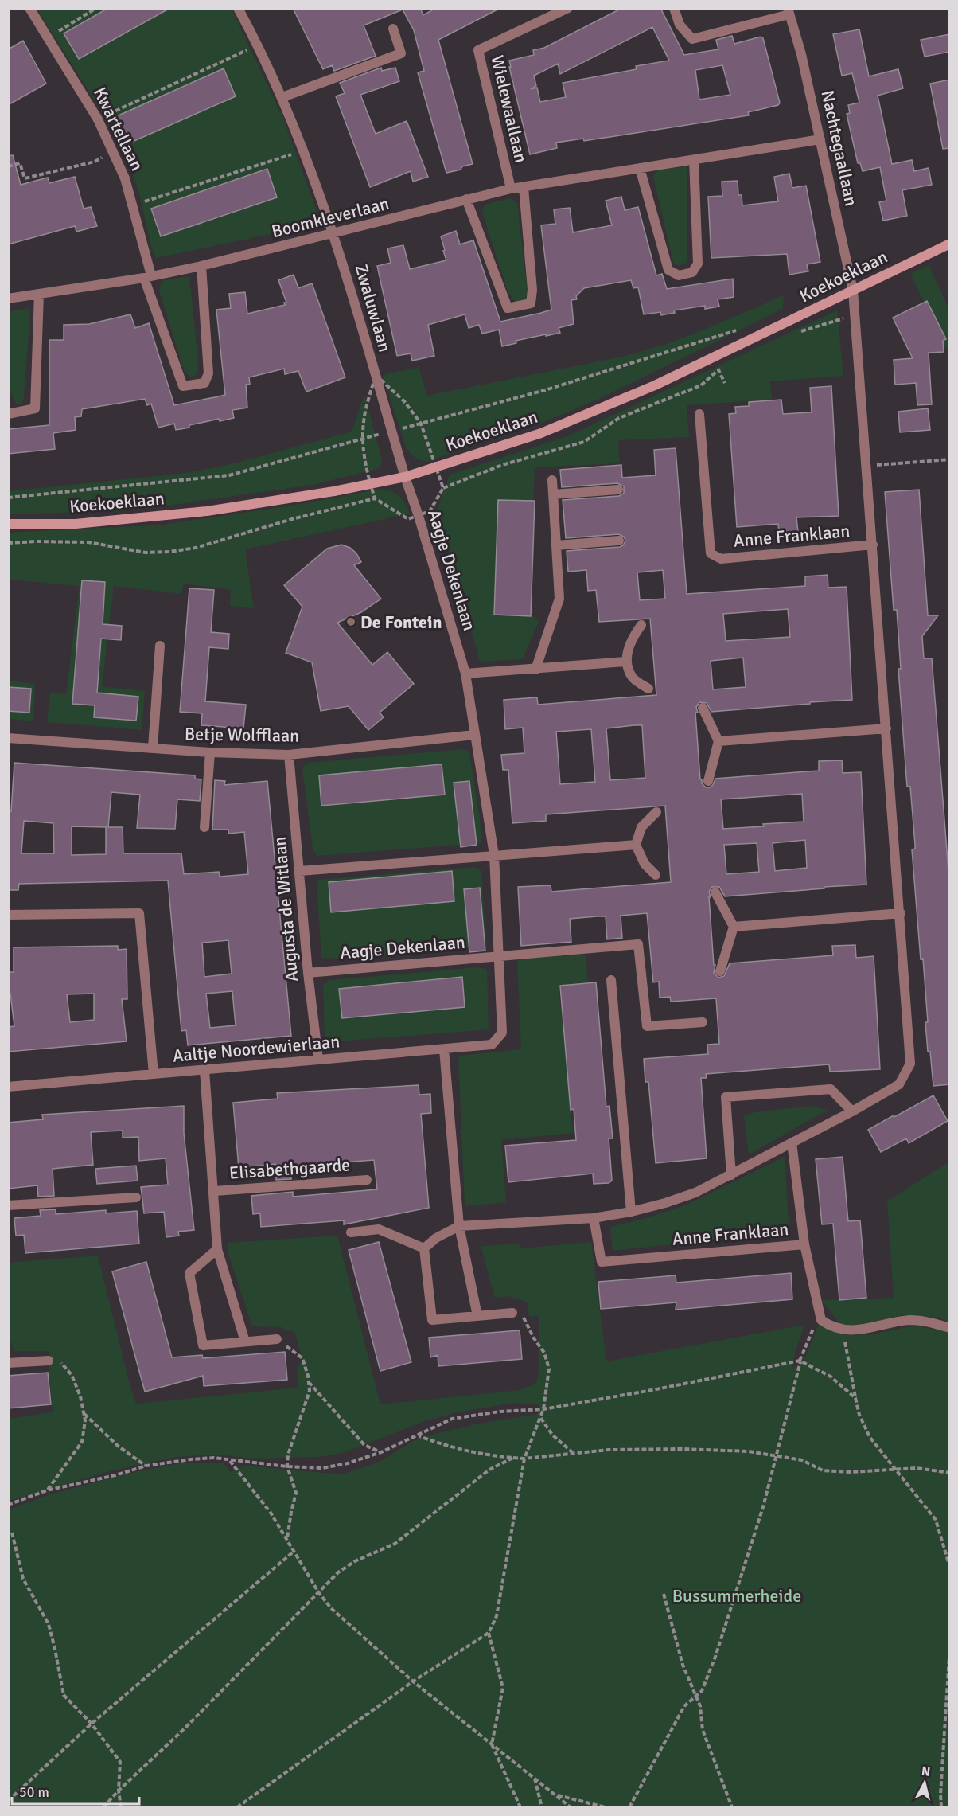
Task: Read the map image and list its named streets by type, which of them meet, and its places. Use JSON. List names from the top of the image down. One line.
{"streets":{"street":["Wielewaallaan","Kwartellaan","Nachtegaallaan","Boomkleverlaan","Koekoeklaan","Zwaluwlaan","Anne Franklaan","Aagje Dekenlaan","Betje Wolfflaan","Augusta de Witlaan","Aaltje Noordewierlaan","Elisabethgaarde"]},"crossings":[["Wielewaallaan","Boomkleverlaan"],["Kwartellaan","Boomkleverlaan"],["Nachtegaallaan","Boomkleverlaan"],["Nachtegaallaan","Koekoeklaan"],["Nachtegaallaan","Anne Franklaan"],["Boomkleverlaan","Zwaluwlaan"],["Koekoeklaan","Zwaluwlaan"],["Koekoeklaan","Anne Franklaan"],["Koekoeklaan","Aagje Dekenlaan"],["Zwaluwlaan","Aagje Dekenlaan"],["Aagje Dekenlaan","Betje Wolfflaan"],["Aagje Dekenlaan","Augusta de Witlaan"],["Aagje Dekenlaan","Aaltje Noordewierlaan"],["Betje Wolfflaan","Augusta de Witlaan"],["Augusta de Witlaan","Aaltje Noordewierlaan"],["Aaltje Noordewierlaan","Elisabethgaarde"]],"parks":["Bussummerheide"],"places":["De Fontein"],"scale_bar":"50 m","north":"top"}
